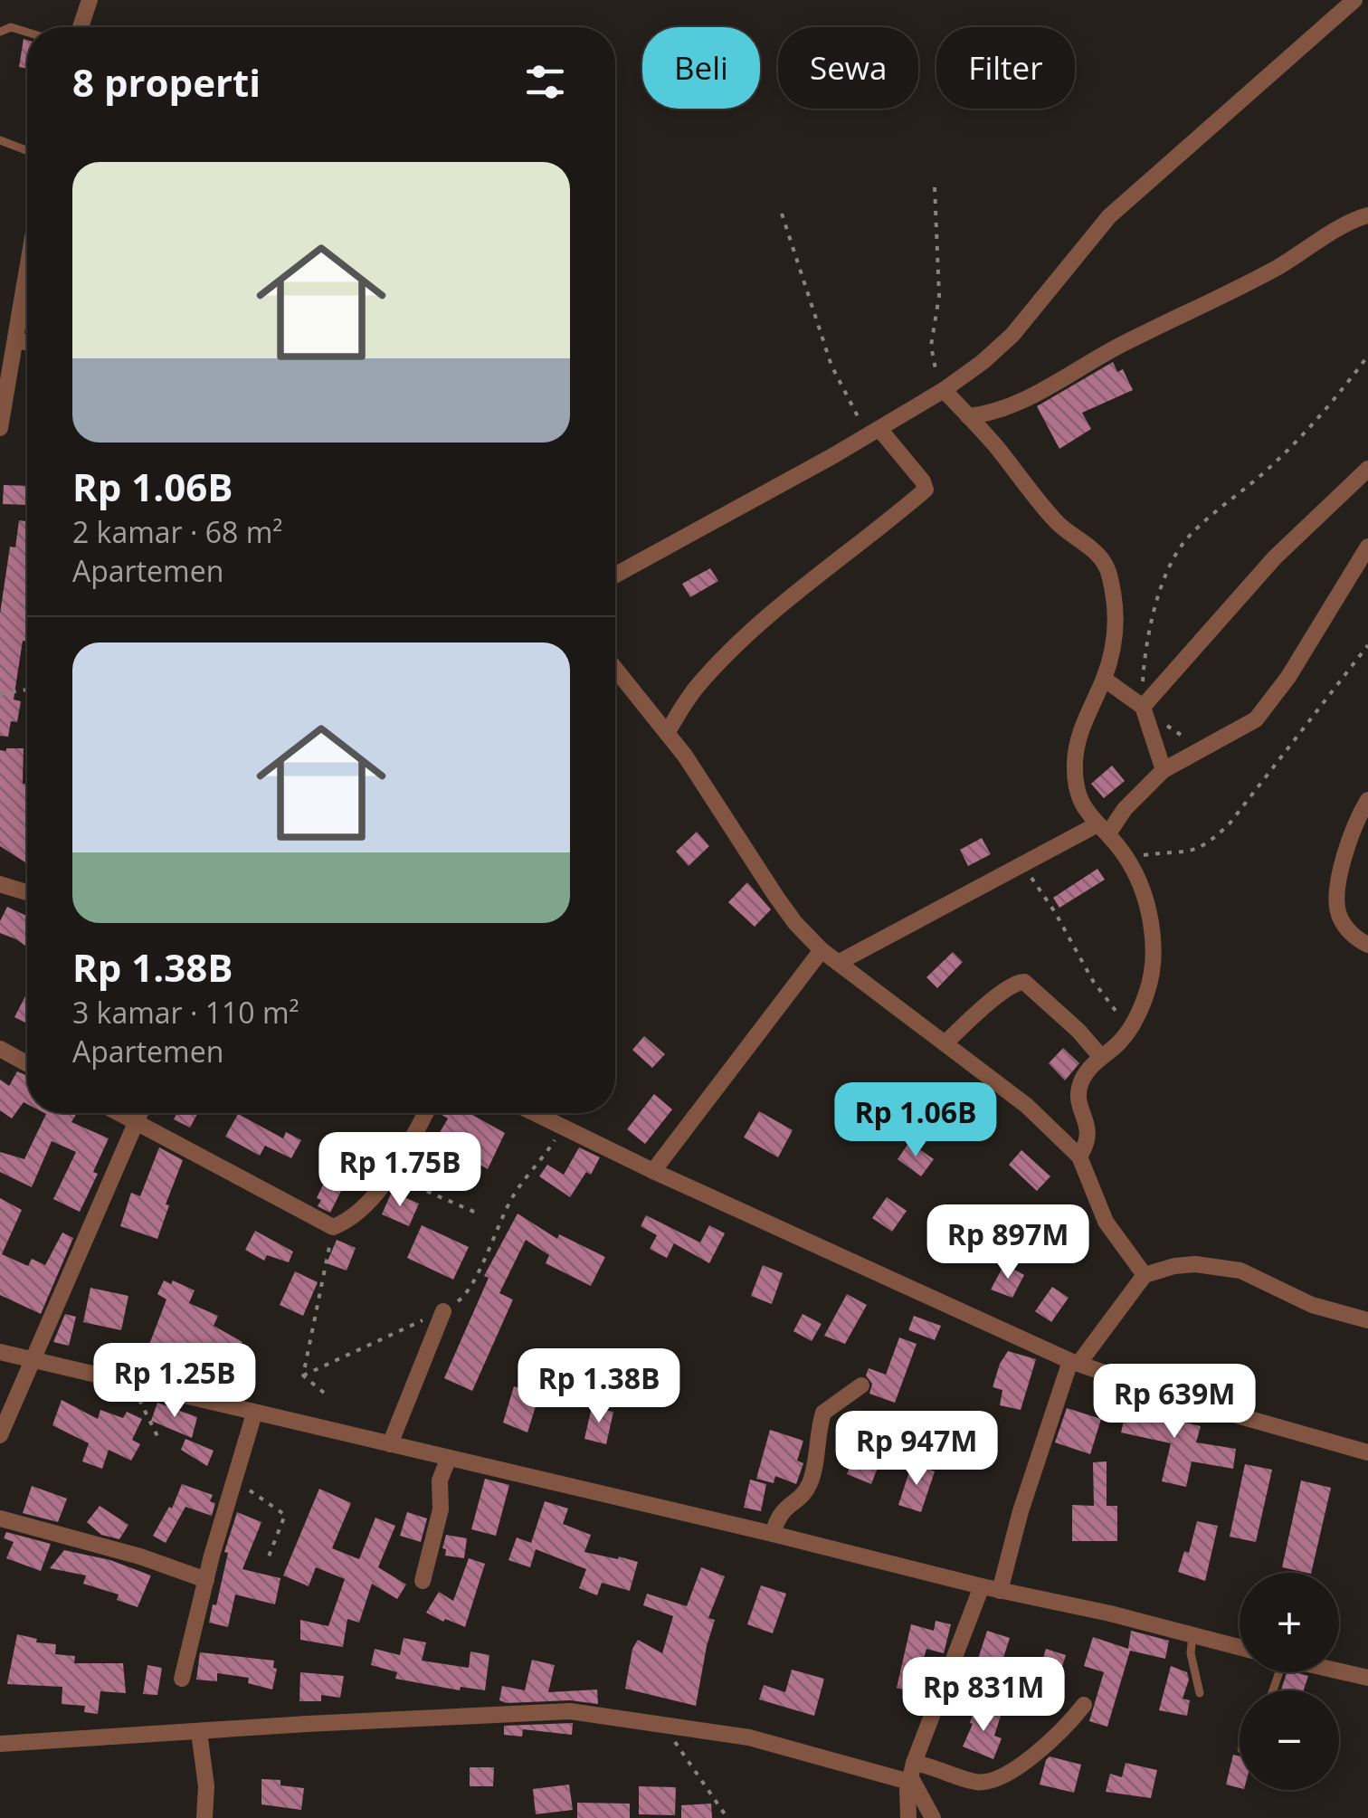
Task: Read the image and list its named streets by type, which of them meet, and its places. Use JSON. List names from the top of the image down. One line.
{"page":{"chip":["Beli","Sewa","Filter"],"heading":"8 properti","list":[{"name":"Rp 1.06B","note":"2 kamar · 68 m² · Apartemen"},{"name":"Rp 1.38B","note":"3 kamar · 110 m² · Apartemen"}],"price":["Rp 1.06B","Rp 1.75B","Rp 897M","Rp 1.25B","Rp 1.38B","Rp 639M","Rp 947M","Rp 831M"],"map_buttons":["+","−"]}}
